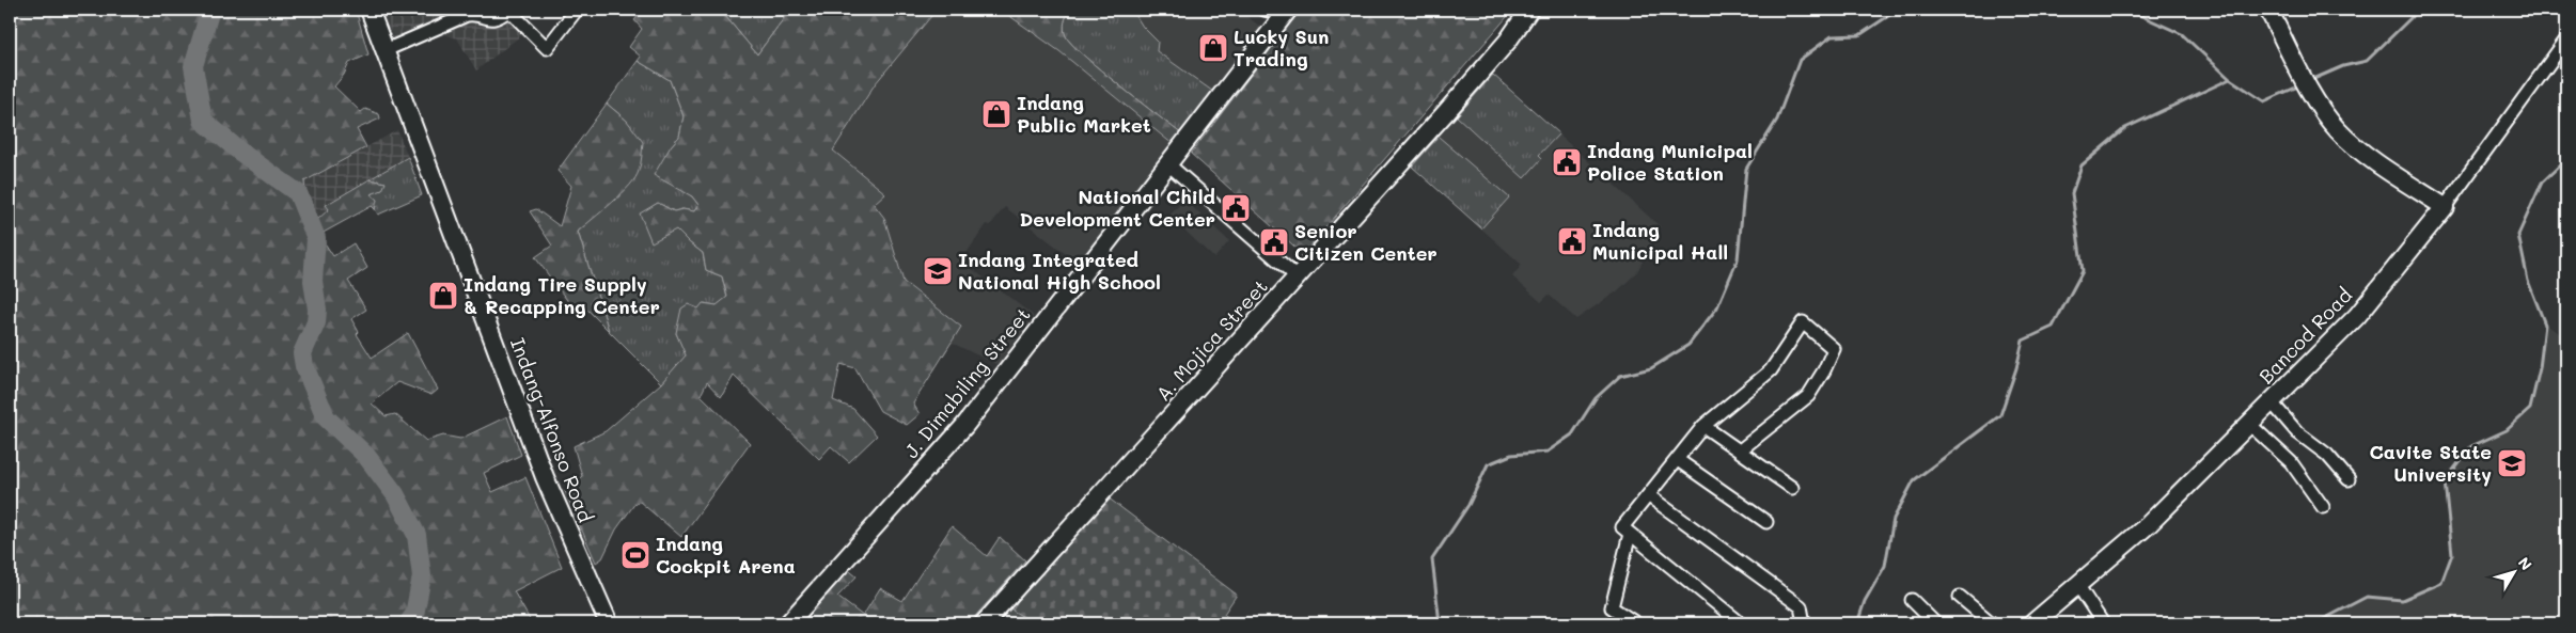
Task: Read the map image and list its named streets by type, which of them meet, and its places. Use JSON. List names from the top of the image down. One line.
{"streets":{"street":["Bancod Road","A. Mojica Street","J. Dimabiling Street","Indang-Alfonso Road"]},"places":{"shop":["Lucky Sun Trading","Indang Public Market","Indang Tire Supply & Recapping Center"],"public building":["Indang Municipal Police Station","National Child Development Center","Indang Municipal Hall","Senior Citizen Center"],"school or university":["Indang Integrated National High School","Cavite State University"],"sports":["Indang Cockpit Arena"]},"north":"top right"}
